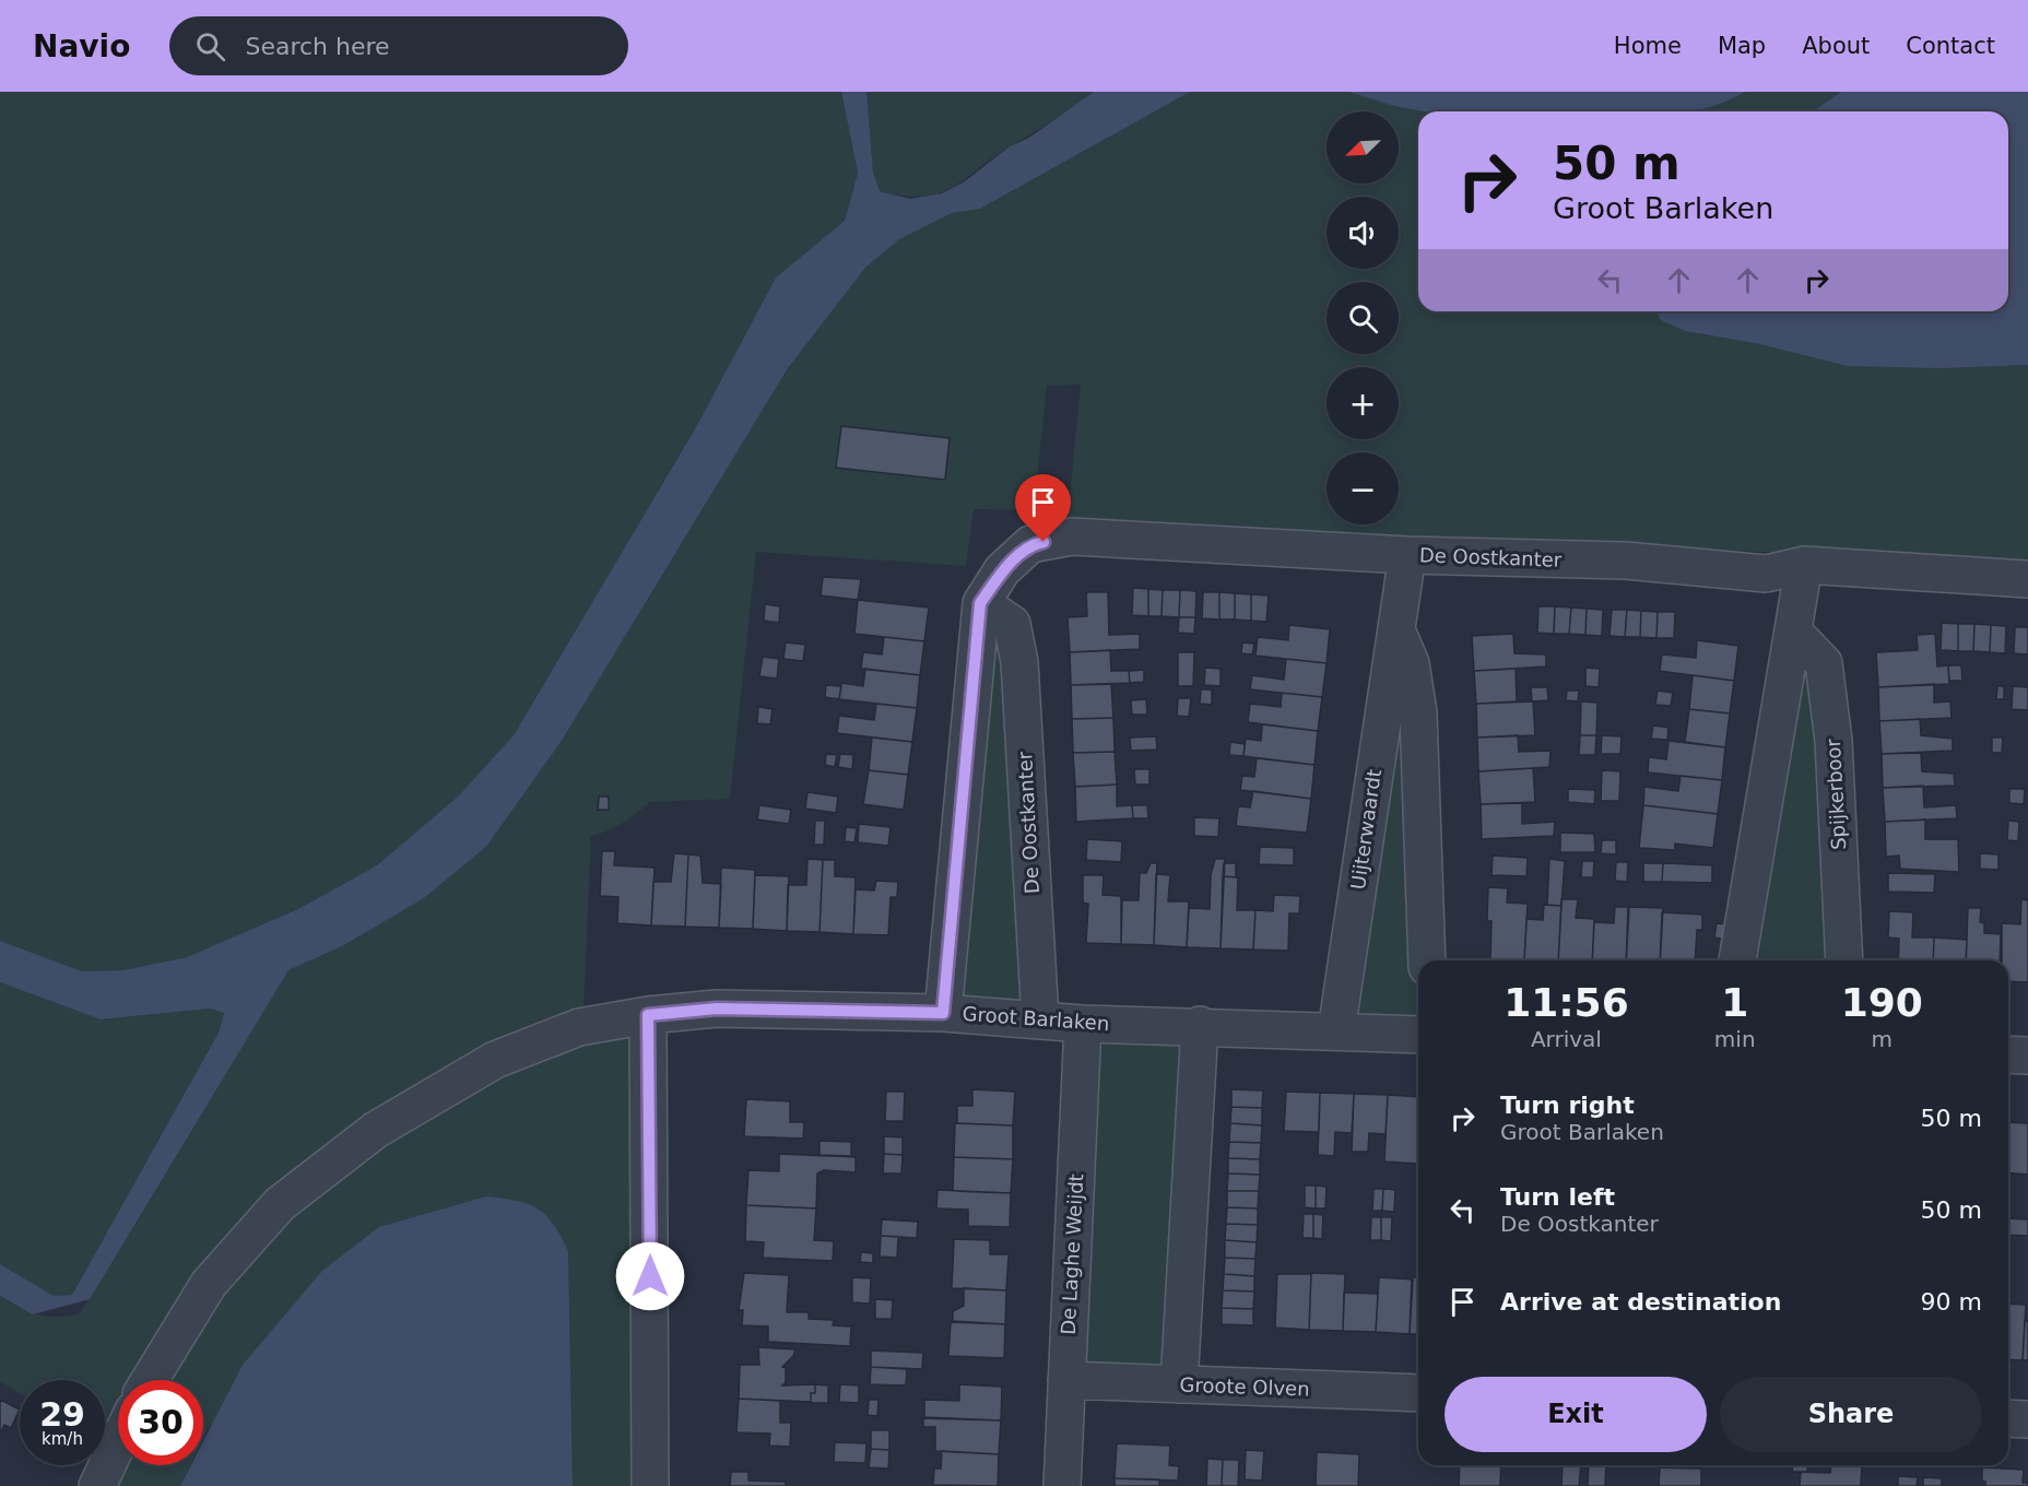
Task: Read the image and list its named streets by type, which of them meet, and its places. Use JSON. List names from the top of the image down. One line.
{"streets":{"street":["De Oostkanter","Spijkerboor","Uijterwaardt","Groot Barlaken","De Laghe Weijdt","Groote Olven"]},"crossings":[["De Oostkanter","Uijterwaardt"],["De Oostkanter","Groot Barlaken"],["Uijterwaardt","Groot Barlaken"],["Groot Barlaken","De Laghe Weijdt"],["De Laghe Weijdt","Groote Olven"]],"north":"bottom left","page":{"header":"Navio","search":"Search here","nav":["Home","Map","About","Contact"],"map_buttons":["+","−"],"turn":["50 m","Groot Barlaken"],"eta":["11:56","Arrival","1","min","190","m"],"list":[{"name":"Turn right","note":"Groot Barlaken","value":"50 m"},{"name":"Turn left","note":"De Oostkanter","value":"50 m"},{"name":"Arrive at destination","value":"90 m"}],"buttons":["Exit","Share"],"speed":"29 km/h","limit":"30"}}
